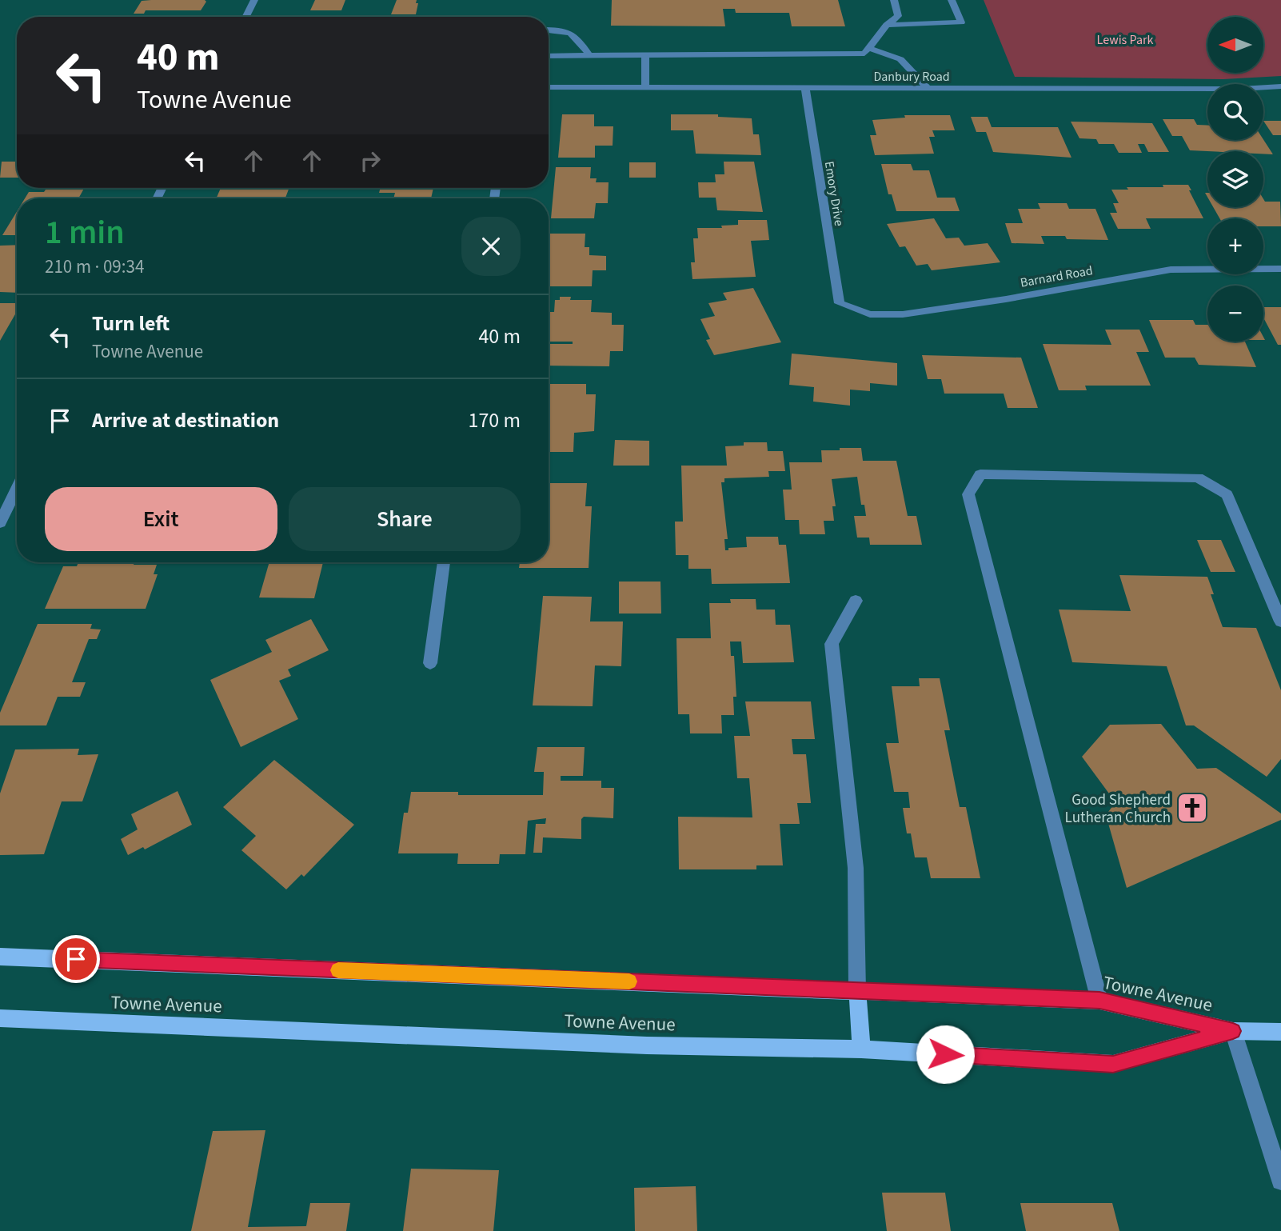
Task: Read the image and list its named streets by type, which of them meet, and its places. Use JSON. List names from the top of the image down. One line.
{"streets":{"main road":["Towne Avenue"],"street":["Danbury Road","Emory Drive","Barnard Road"]},"crossings":[["Danbury Road","Emory Drive"],["Emory Drive","Barnard Road"]],"parks":["Lewis Park"],"places":{"church":["Good Shepherd Lutheran Church"]},"north":"left","page":{"map_buttons":["+","−"],"turn":["40 m","Towne Avenue"],"heading":["1 min","210 m · 09:34"],"list":[{"name":"Turn left","note":"Towne Avenue","value":"40 m"},{"name":"Arrive at destination","value":"170 m"}],"buttons":["Exit","Share"]}}
